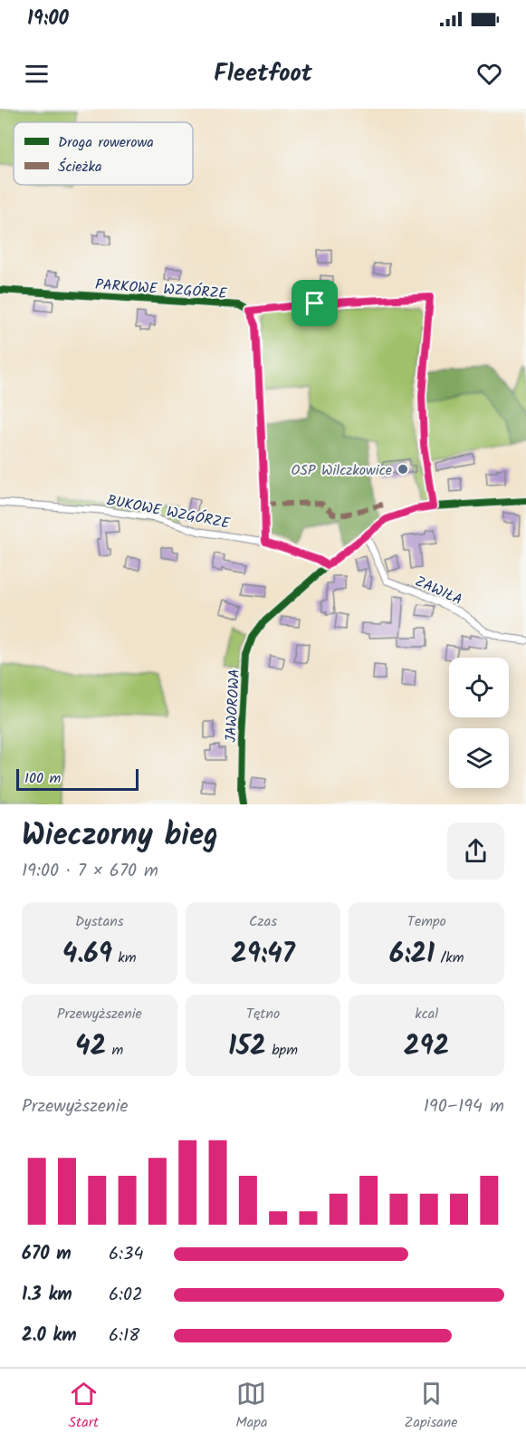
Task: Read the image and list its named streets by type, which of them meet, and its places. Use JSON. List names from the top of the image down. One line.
{"streets":{"street":["PARKOWE WZGÓRZE","BUKOWE WZGÓRZE","ZAWIŁA","JAWOROWA"]},"crossings":[["BUKOWE WZGÓRZE","JAWOROWA"],["ZAWIŁA","JAWOROWA"]],"places":["OSP Wilczkowice"],"legend":["Droga rowerowa","Ścieżka"],"scale_bar":"100 m","page":{"status":"19:00","header":"Fleetfoot","scale":"100 m","heading":["Wieczorny bieg","19:00 · 7 × 670 m"],"stats":[["Dystans","4.69 km"],["Czas","29:47"],["Tempo","6:21 /km"],["Przewyższenie","42 m"],["Tętno","152 bpm"],["kcal","292"]],"chart":["Przewyższenie","190–194 m"],"list":[{"name":"670 m","note":"6:34"},{"name":"1.3 km","note":"6:02"},{"name":"2.0 km","note":"6:18"}],"tabs":["Start","Mapa","Zapisane"]}}
